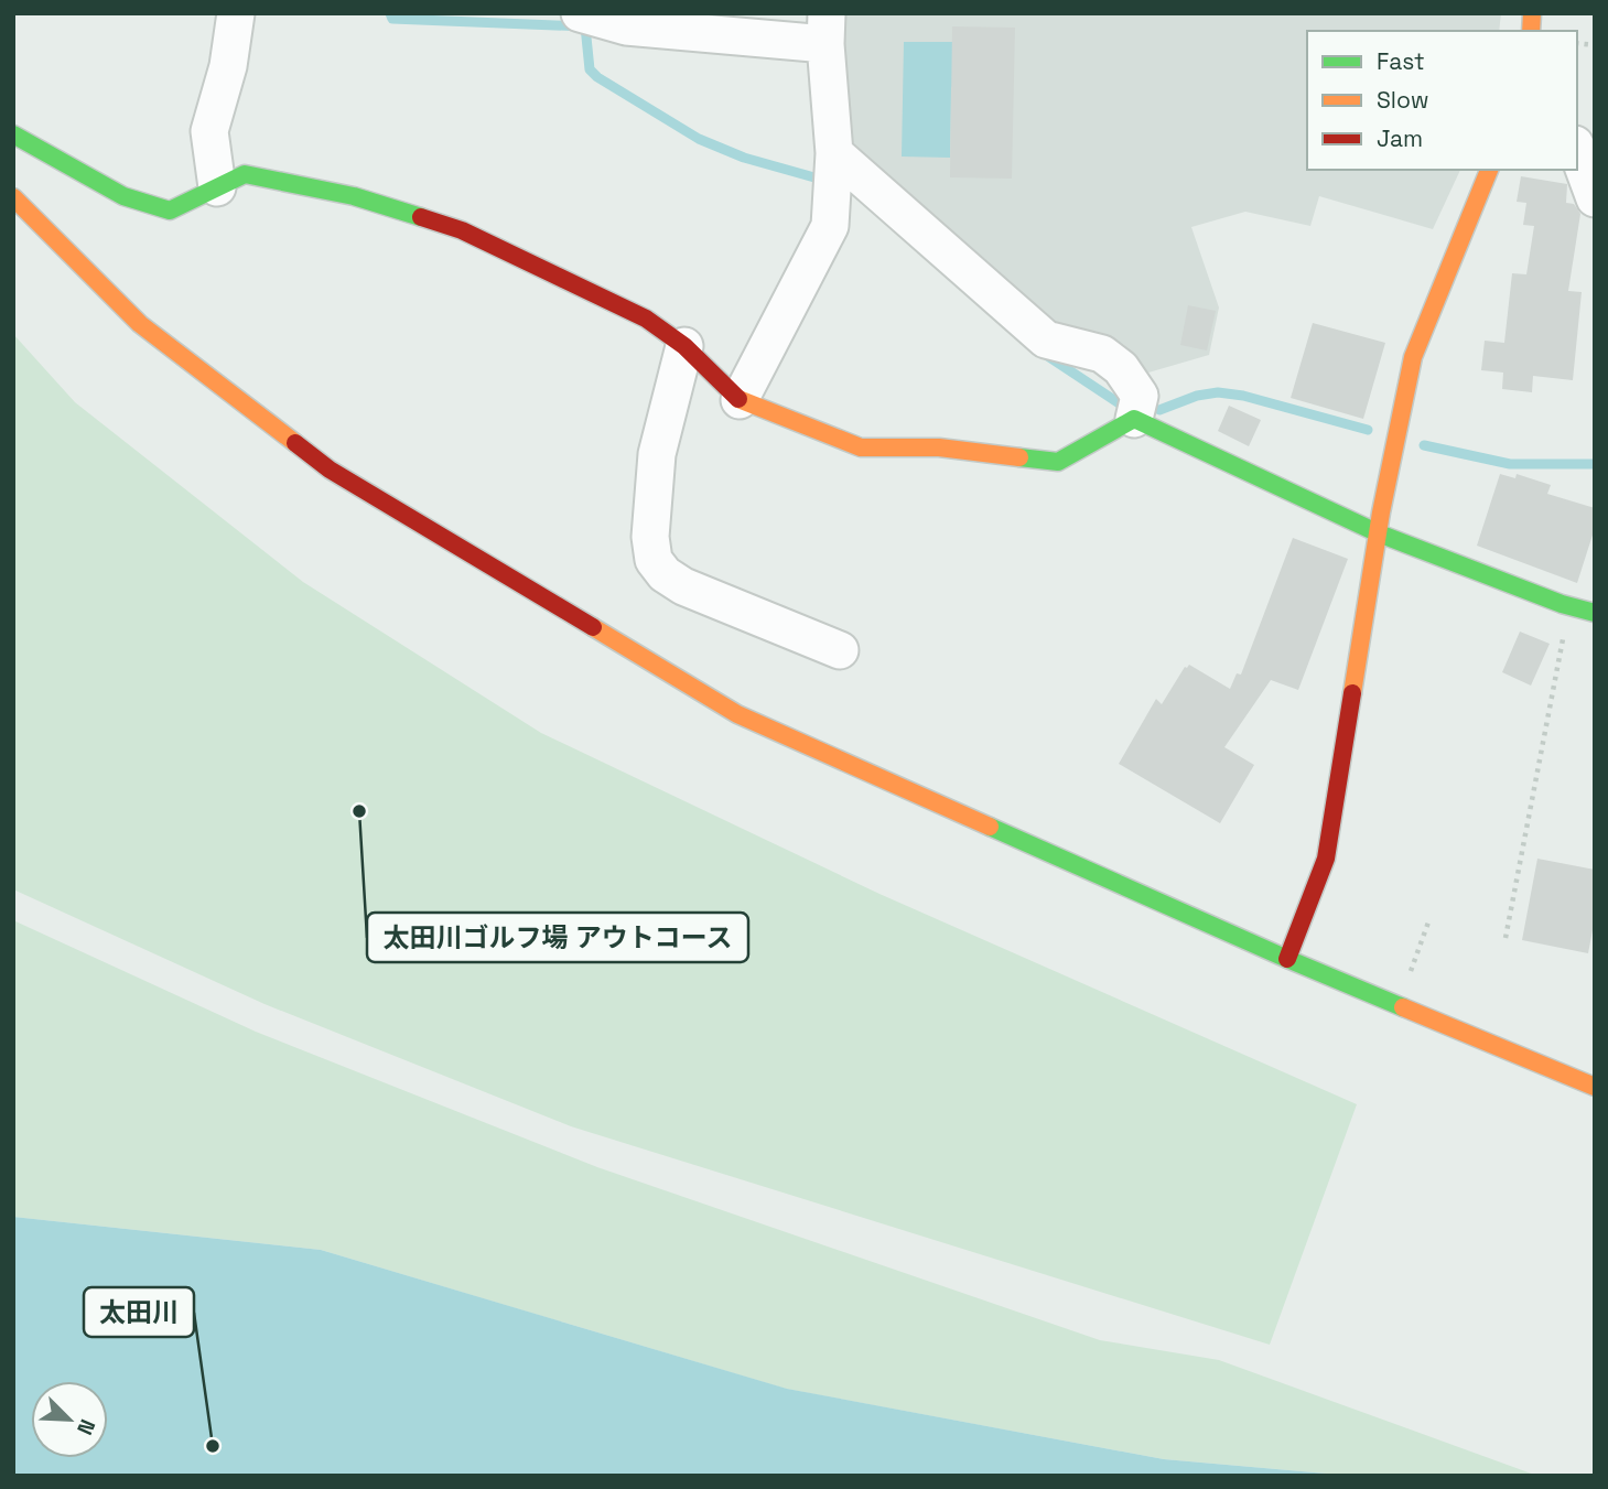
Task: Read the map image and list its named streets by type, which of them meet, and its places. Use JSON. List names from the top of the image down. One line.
{"places":["太田川ゴルフ場 アウトコース","太田川"],"legend":["Fast","Slow","Jam"],"north":"bottom right"}
